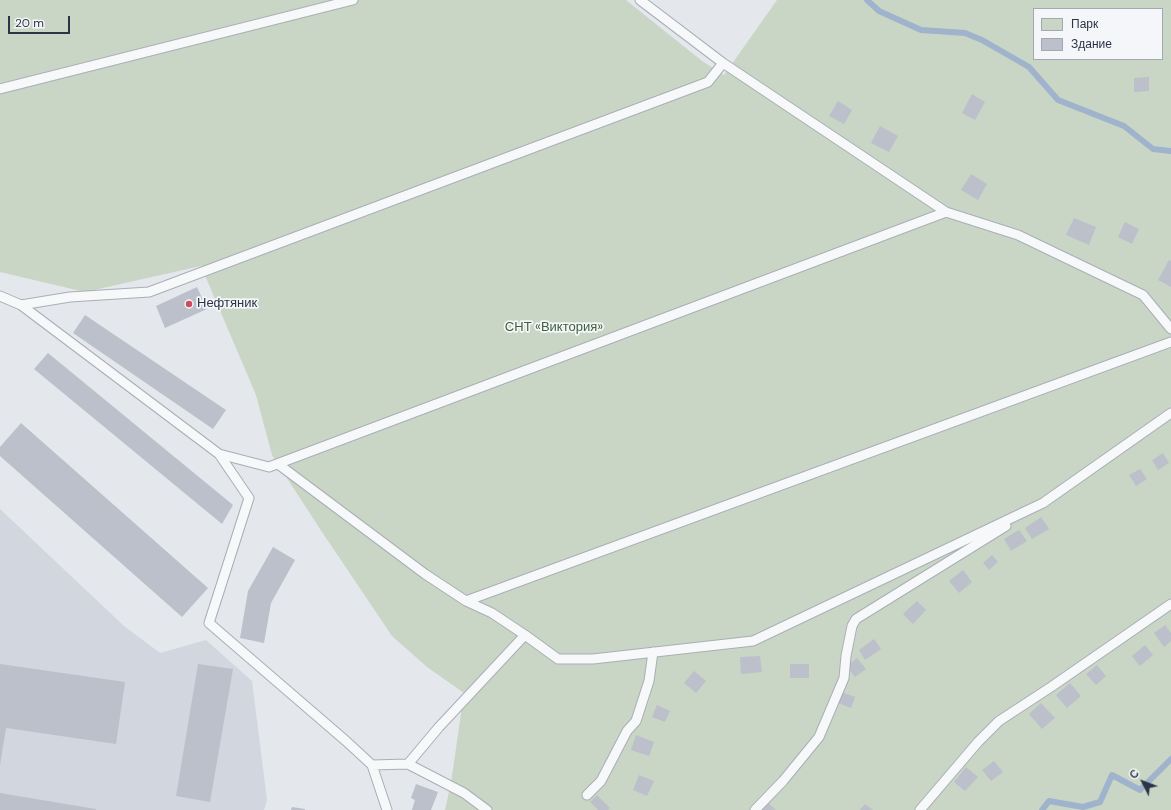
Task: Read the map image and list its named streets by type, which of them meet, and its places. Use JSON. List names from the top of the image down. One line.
{"parks":["СНТ «Виктория»"],"places":["Нефтяник"],"legend":["Парк","Здание"],"scale_bar":"20 m","north":"top left"}
